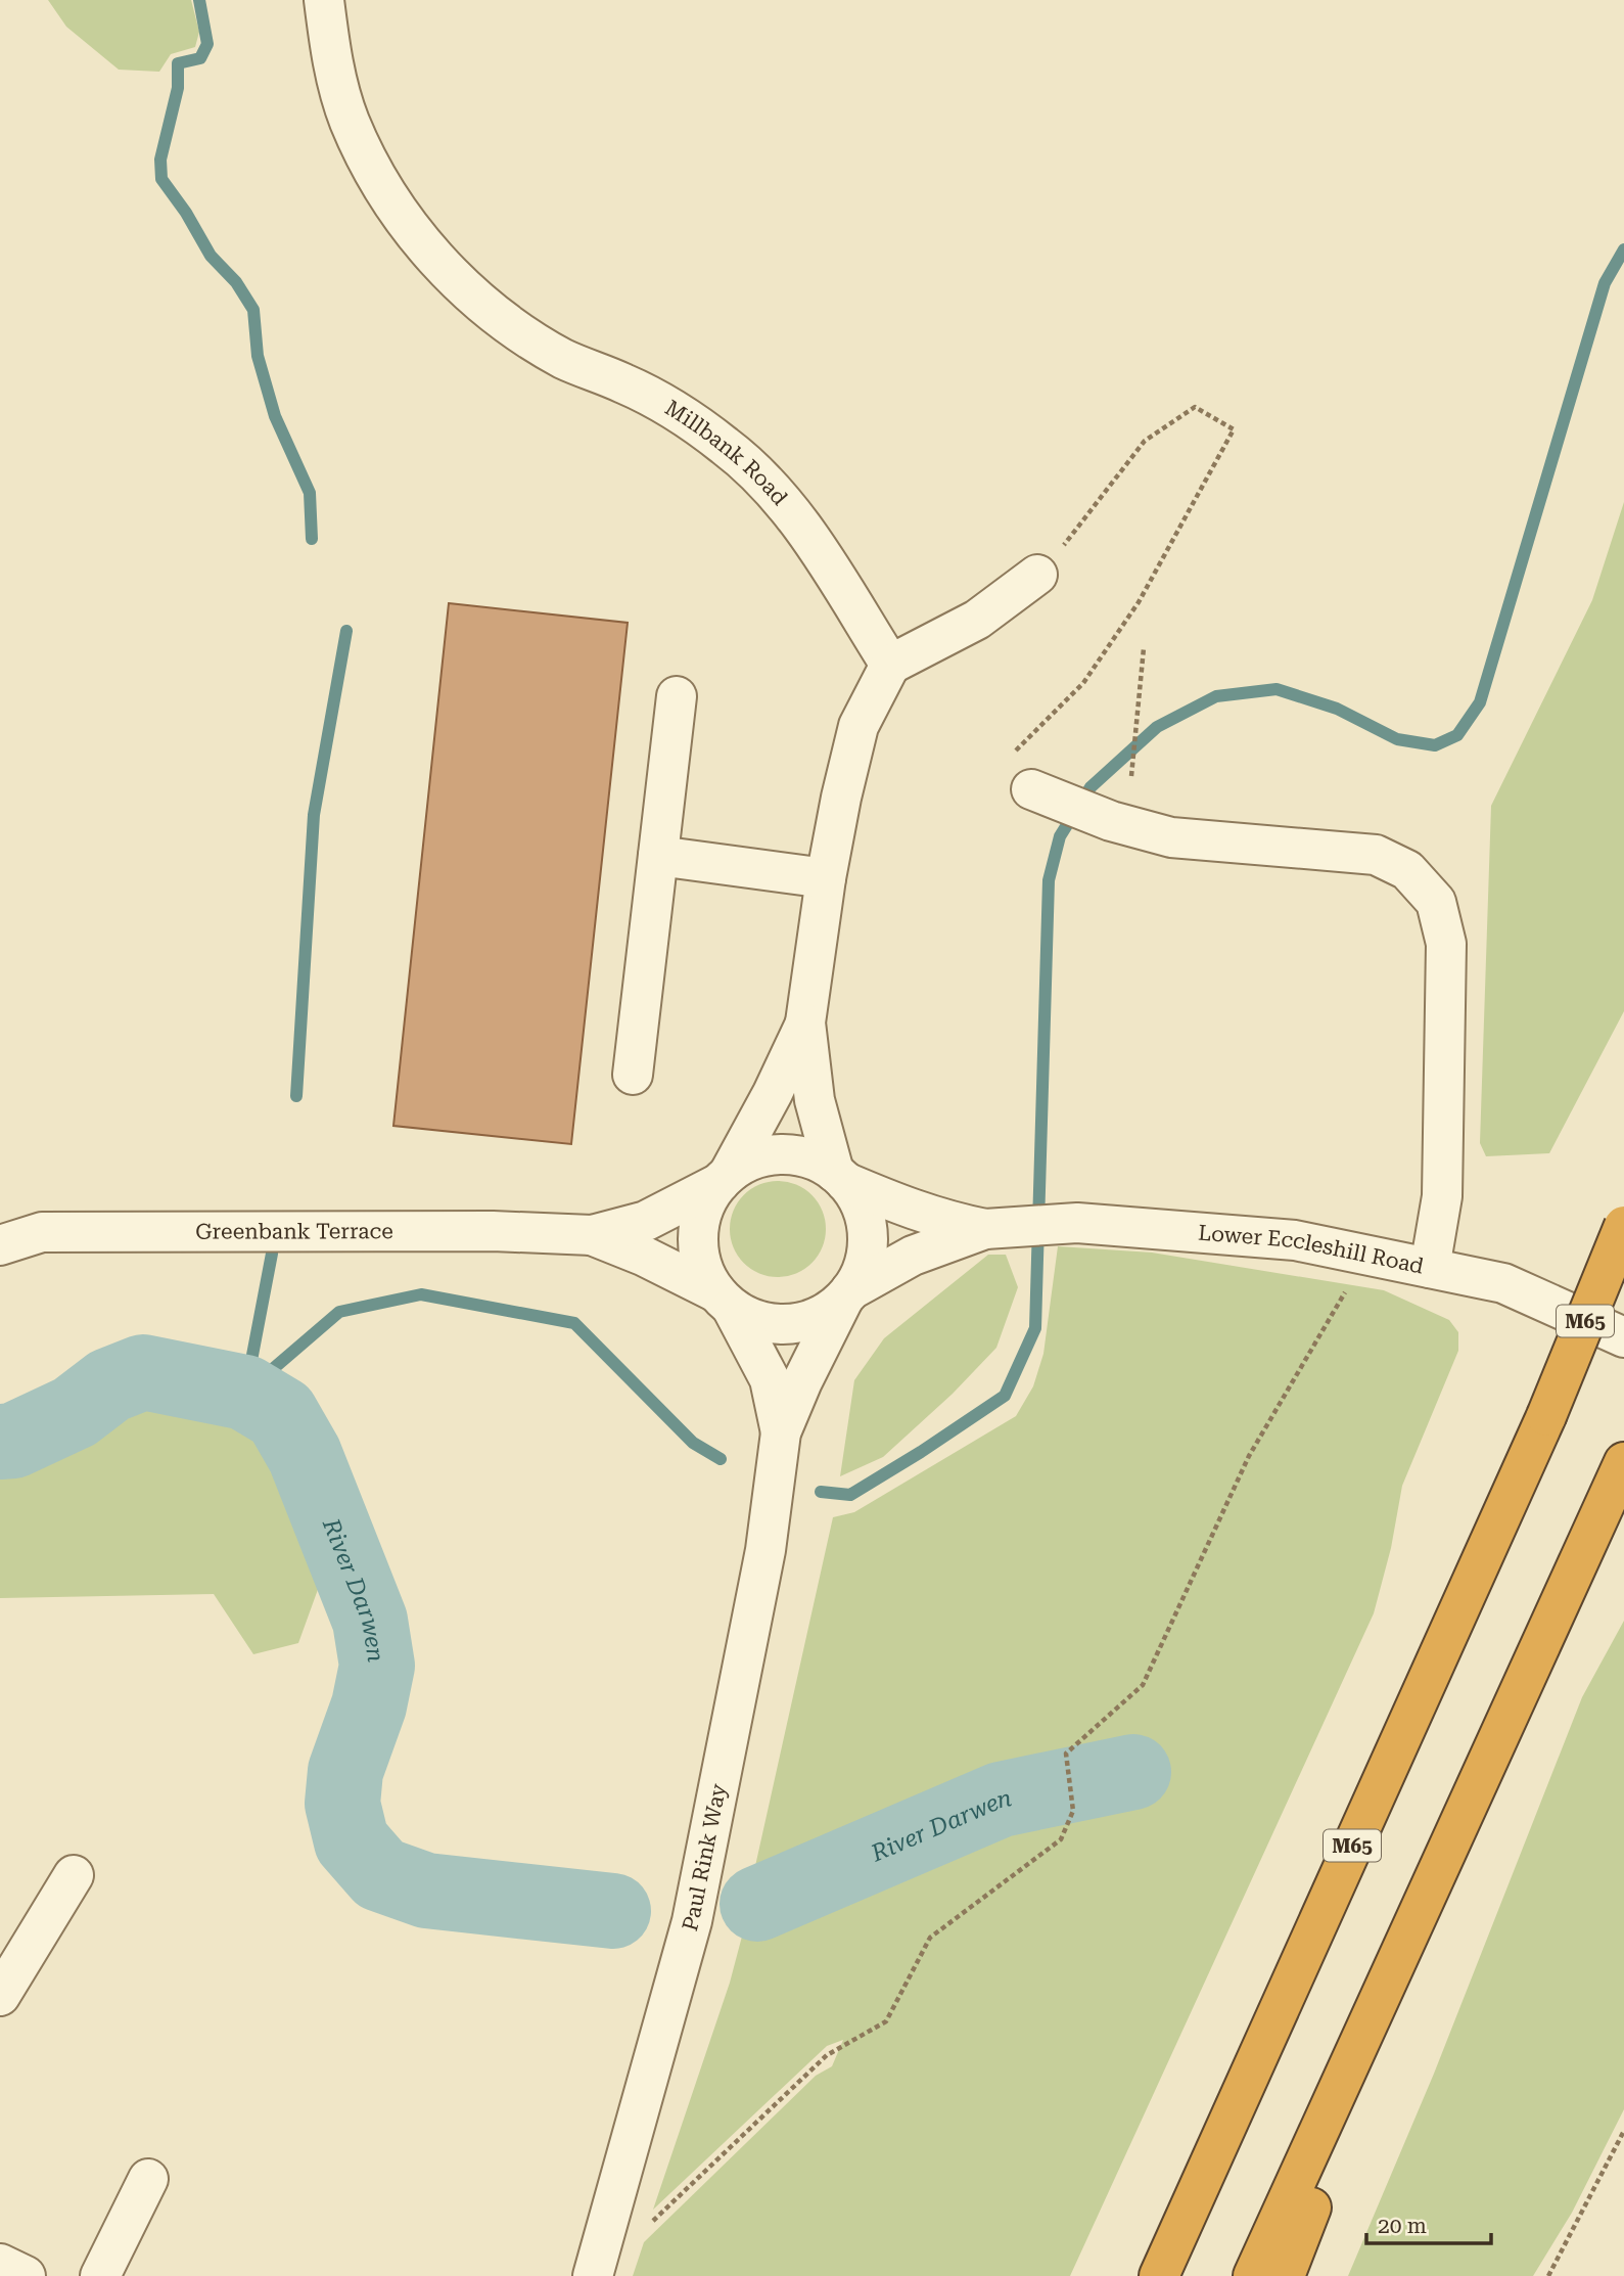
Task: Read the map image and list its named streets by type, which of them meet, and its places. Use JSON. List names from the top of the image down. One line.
{"streets":{"highway":["M65"],"street":["Millbank Road","Greenbank Terrace","Lower Eccleshill Road","Paul Rink Way"]},"crossings":[["Greenbank Terrace","Lower Eccleshill Road"],["Greenbank Terrace","Paul Rink Way"],["Lower Eccleshill Road","Paul Rink Way"]],"water":["River Darwen"],"scale_bar":"20 m"}
